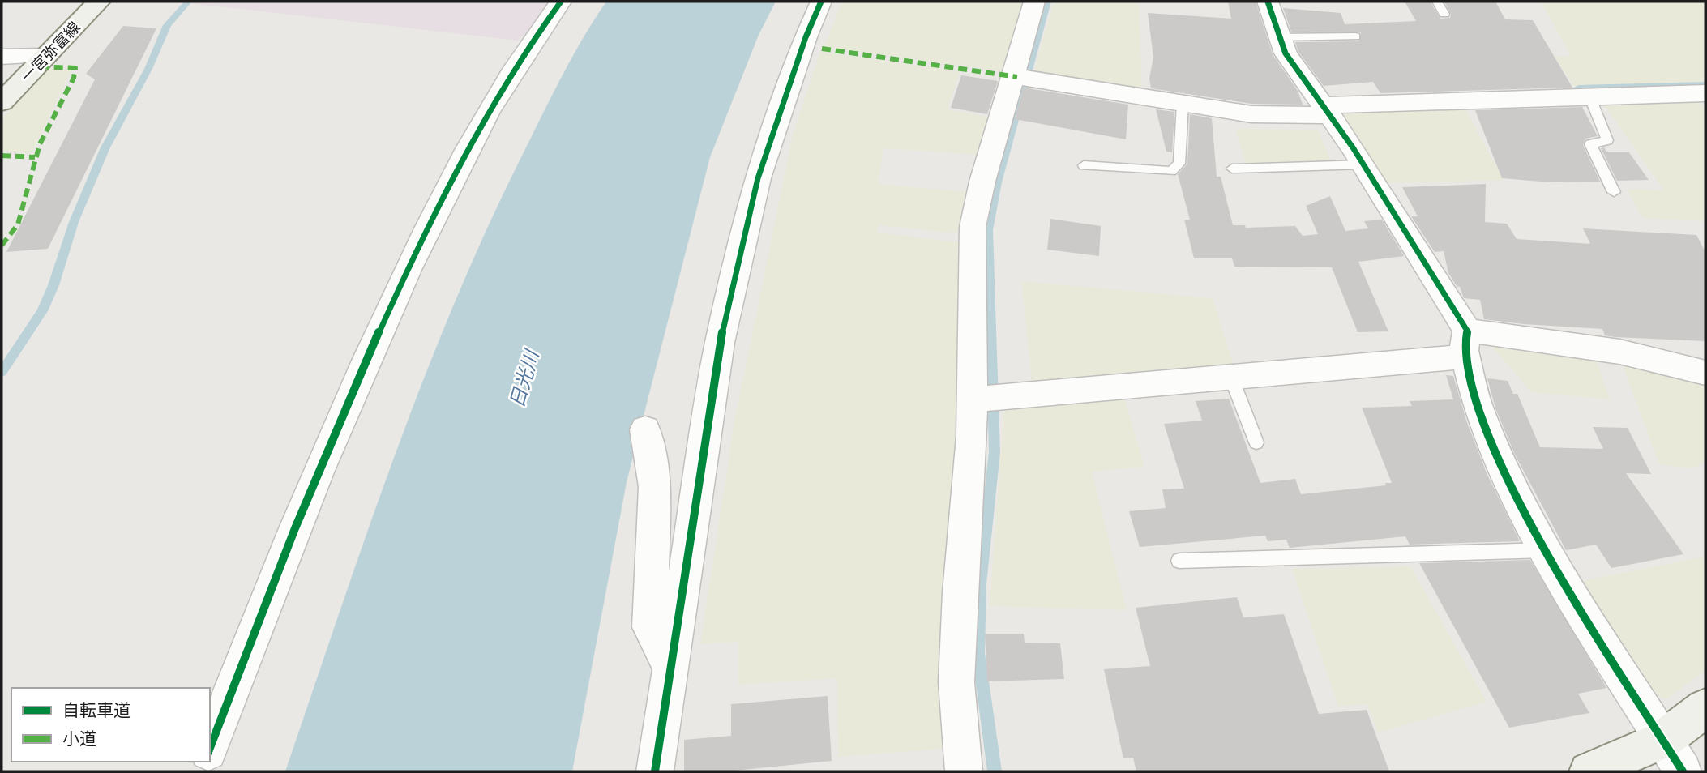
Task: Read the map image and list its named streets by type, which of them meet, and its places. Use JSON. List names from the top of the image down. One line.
{"streets":{"main road":["一宮弥富線"]},"water":["日光川"],"legend":["自転車道","小道"]}
